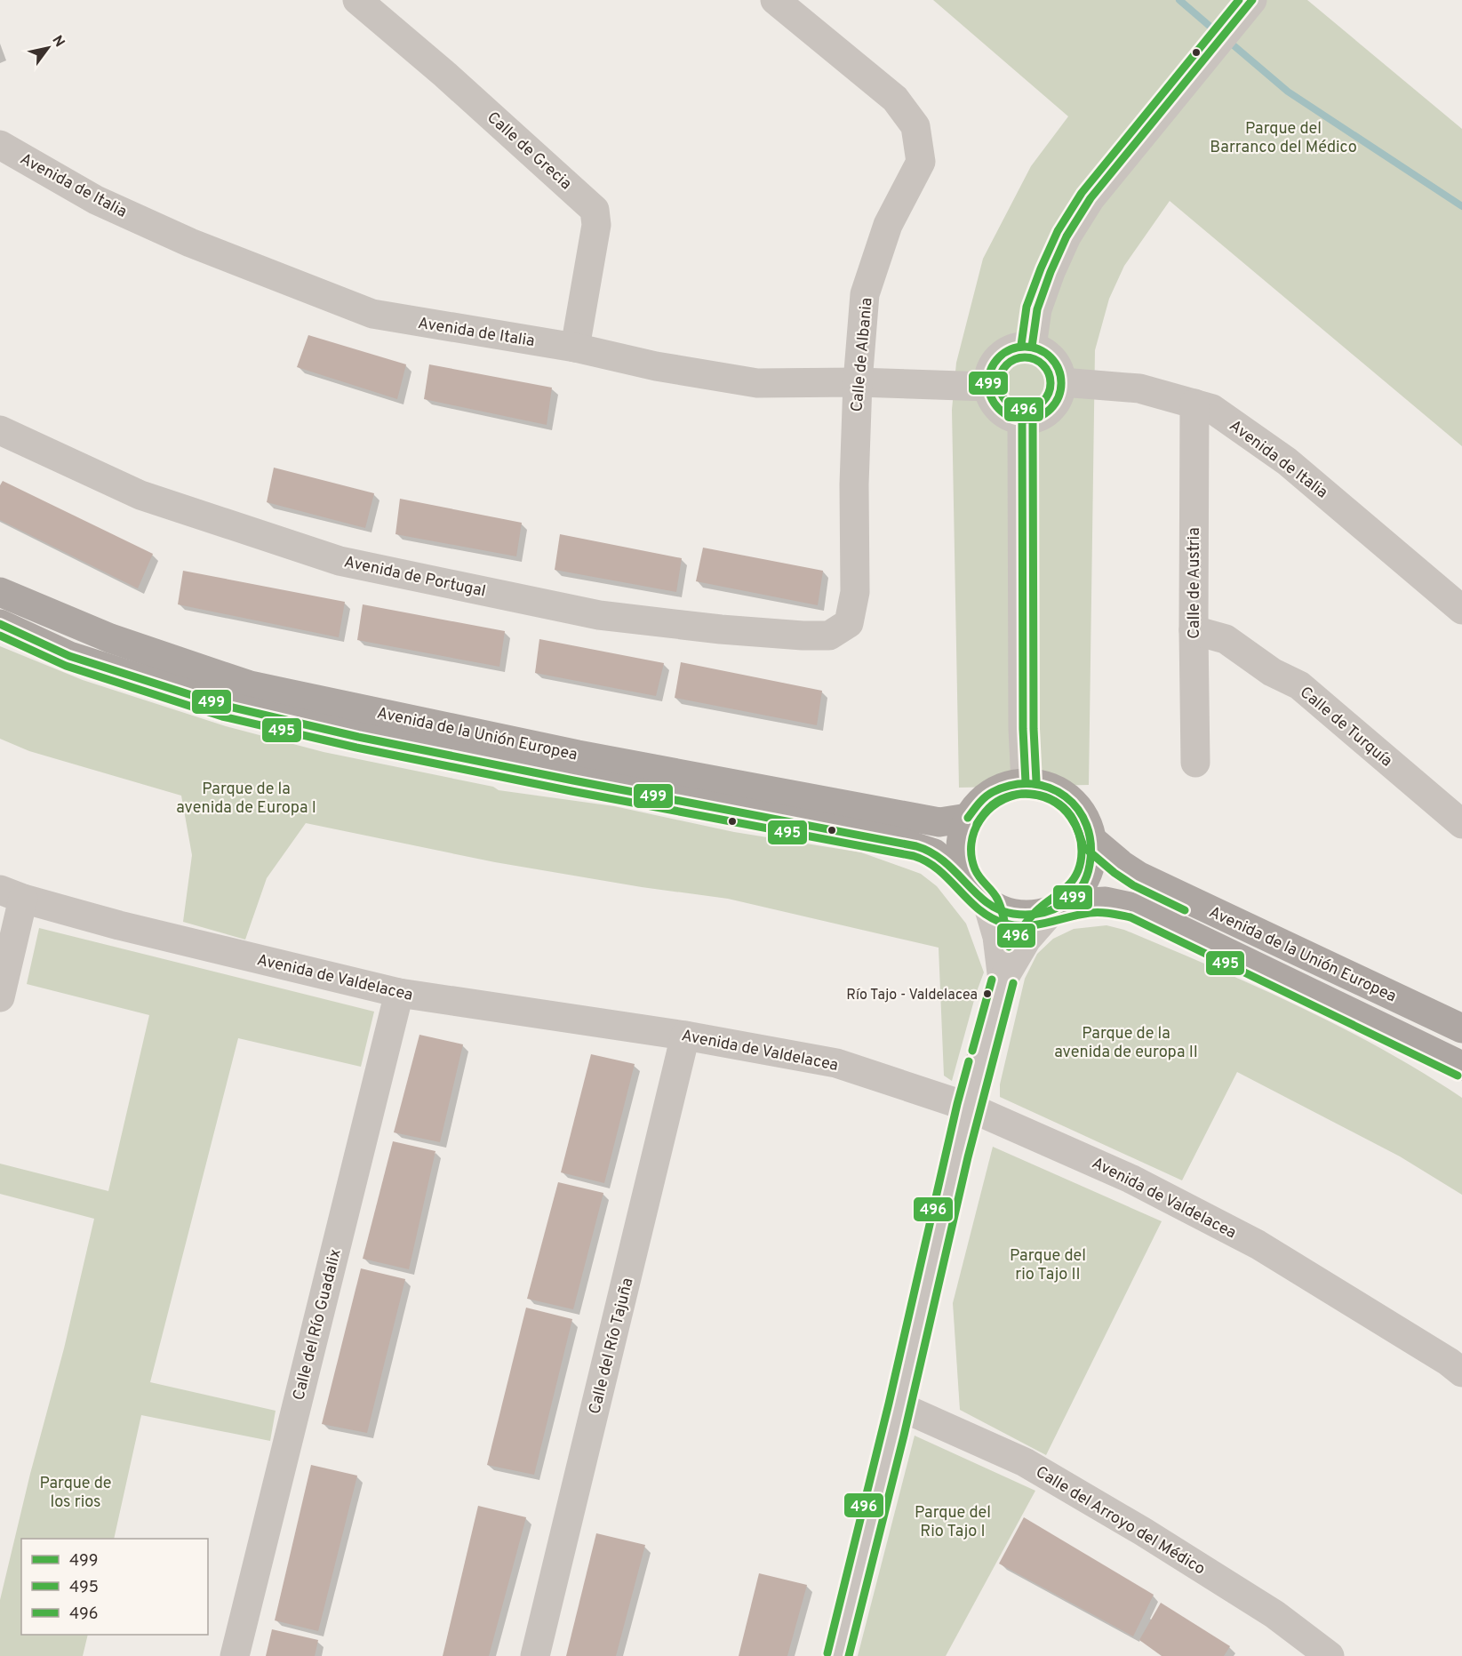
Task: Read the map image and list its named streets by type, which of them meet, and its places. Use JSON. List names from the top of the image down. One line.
{"streets":{"main road":["Avenida de la Unión Europea"],"street":["Calle de Grecia","Avenida de Italia","Calle de Albania","Avenida de Portugal","Calle de Austria","Calle de Turquía","Avenida de Valdelacea","Calle del Río Guadalix","Calle del Río Tajuña","Calle del Arroyo del Médico"]},"crossings":[["Calle de Grecia","Avenida de Italia"],["Avenida de Italia","Calle de Albania"],["Avenida de Italia","Calle de Austria"],["Calle de Albania","Avenida de Portugal"],["Calle de Austria","Calle de Turquía"],["Avenida de Valdelacea","Calle del Río Guadalix"],["Avenida de Valdelacea","Calle del Río Tajuña"]],"parks":["Parque del Barranco del Médico","Parque de la avenida de Europa I","Parque de la avenida de europa II","Parque del rio Tajo II","Parque de los rios","Parque del Rio Tajo I"],"places":["Río Tajo - Valdelacea"],"lines":["transit line 499","transit line 496","transit line 495"],"legend":["499","495","496"],"north":"top right"}
